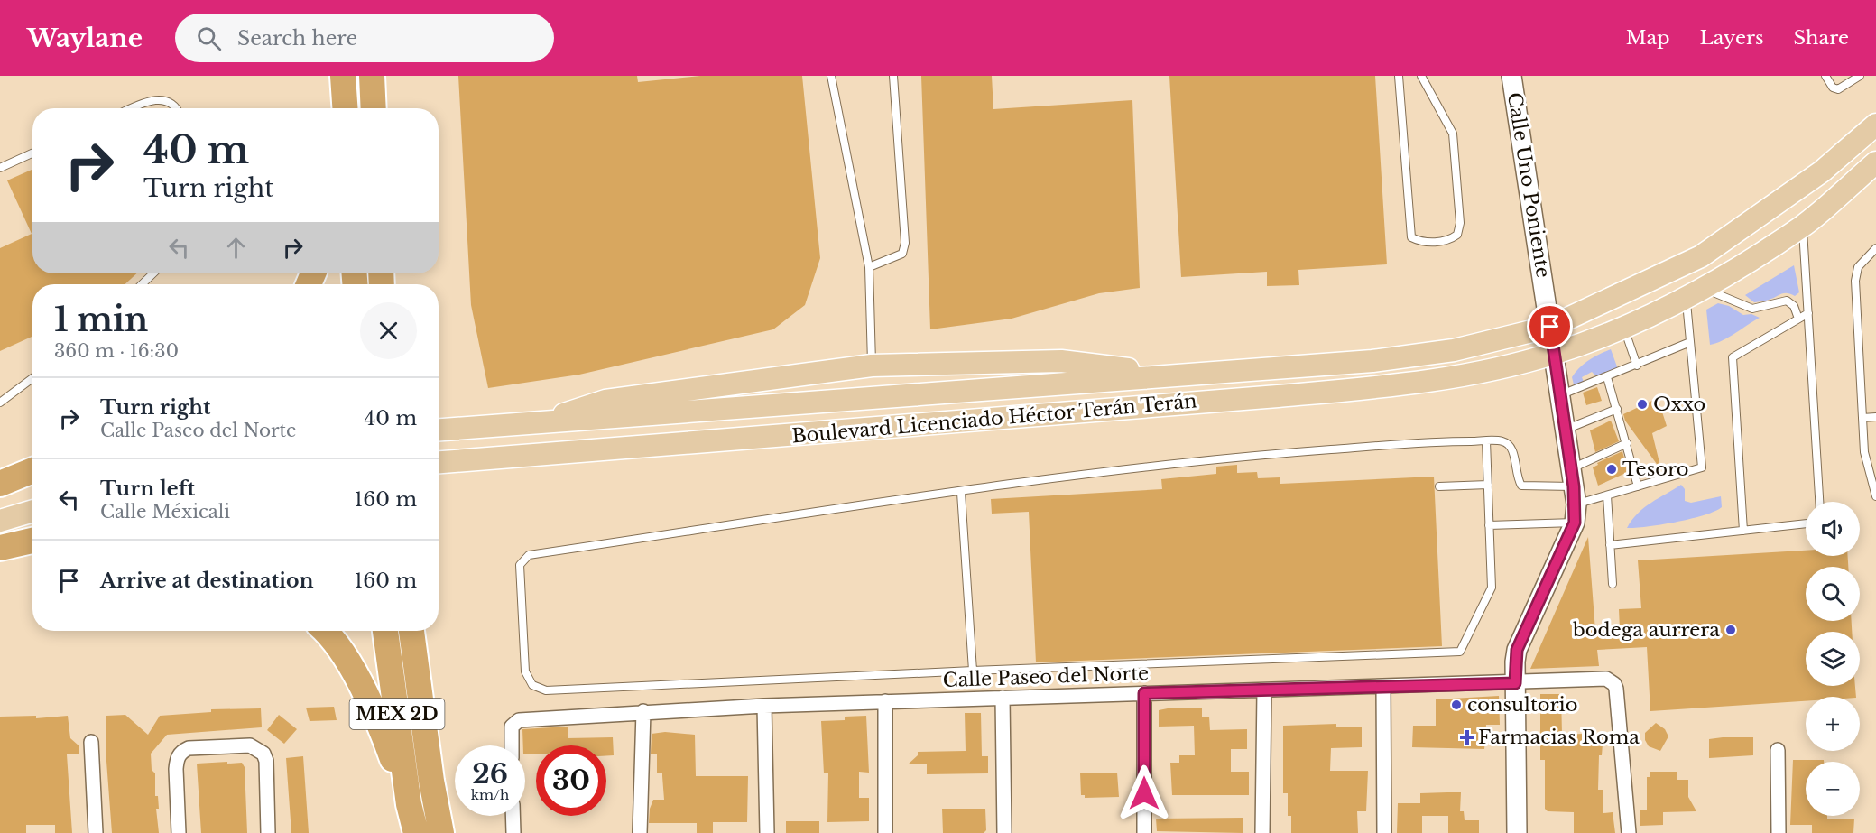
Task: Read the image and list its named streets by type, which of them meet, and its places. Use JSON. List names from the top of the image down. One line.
{"streets":{"highway":["MEX 2D"],"main road":["Calle Uno Poniente","Boulevard Licenciado Héctor Terán Terán"],"street":["Calle Paseo del Norte"]},"crossings":[["Calle Uno Poniente","Boulevard Licenciado Héctor Terán Terán"]],"places":{"other":["Oxxo","Tesoro","bodega aurrera","consultorio"],"health":["Farmacias Roma"]},"page":{"header":"Waylane","search":"Search here","nav":["Map","Layers","Share"],"turn":["40 m","Turn right"],"heading":["1 min","360 m · 16:30"],"list":[{"name":"Turn right","note":"Calle Paseo del Norte","value":"40 m"},{"name":"Turn left","note":"Calle Méxicali","value":"160 m"},{"name":"Arrive at destination","value":"160 m"}],"map_buttons":["+","−"],"speed":"26 km/h","limit":"30"}}
